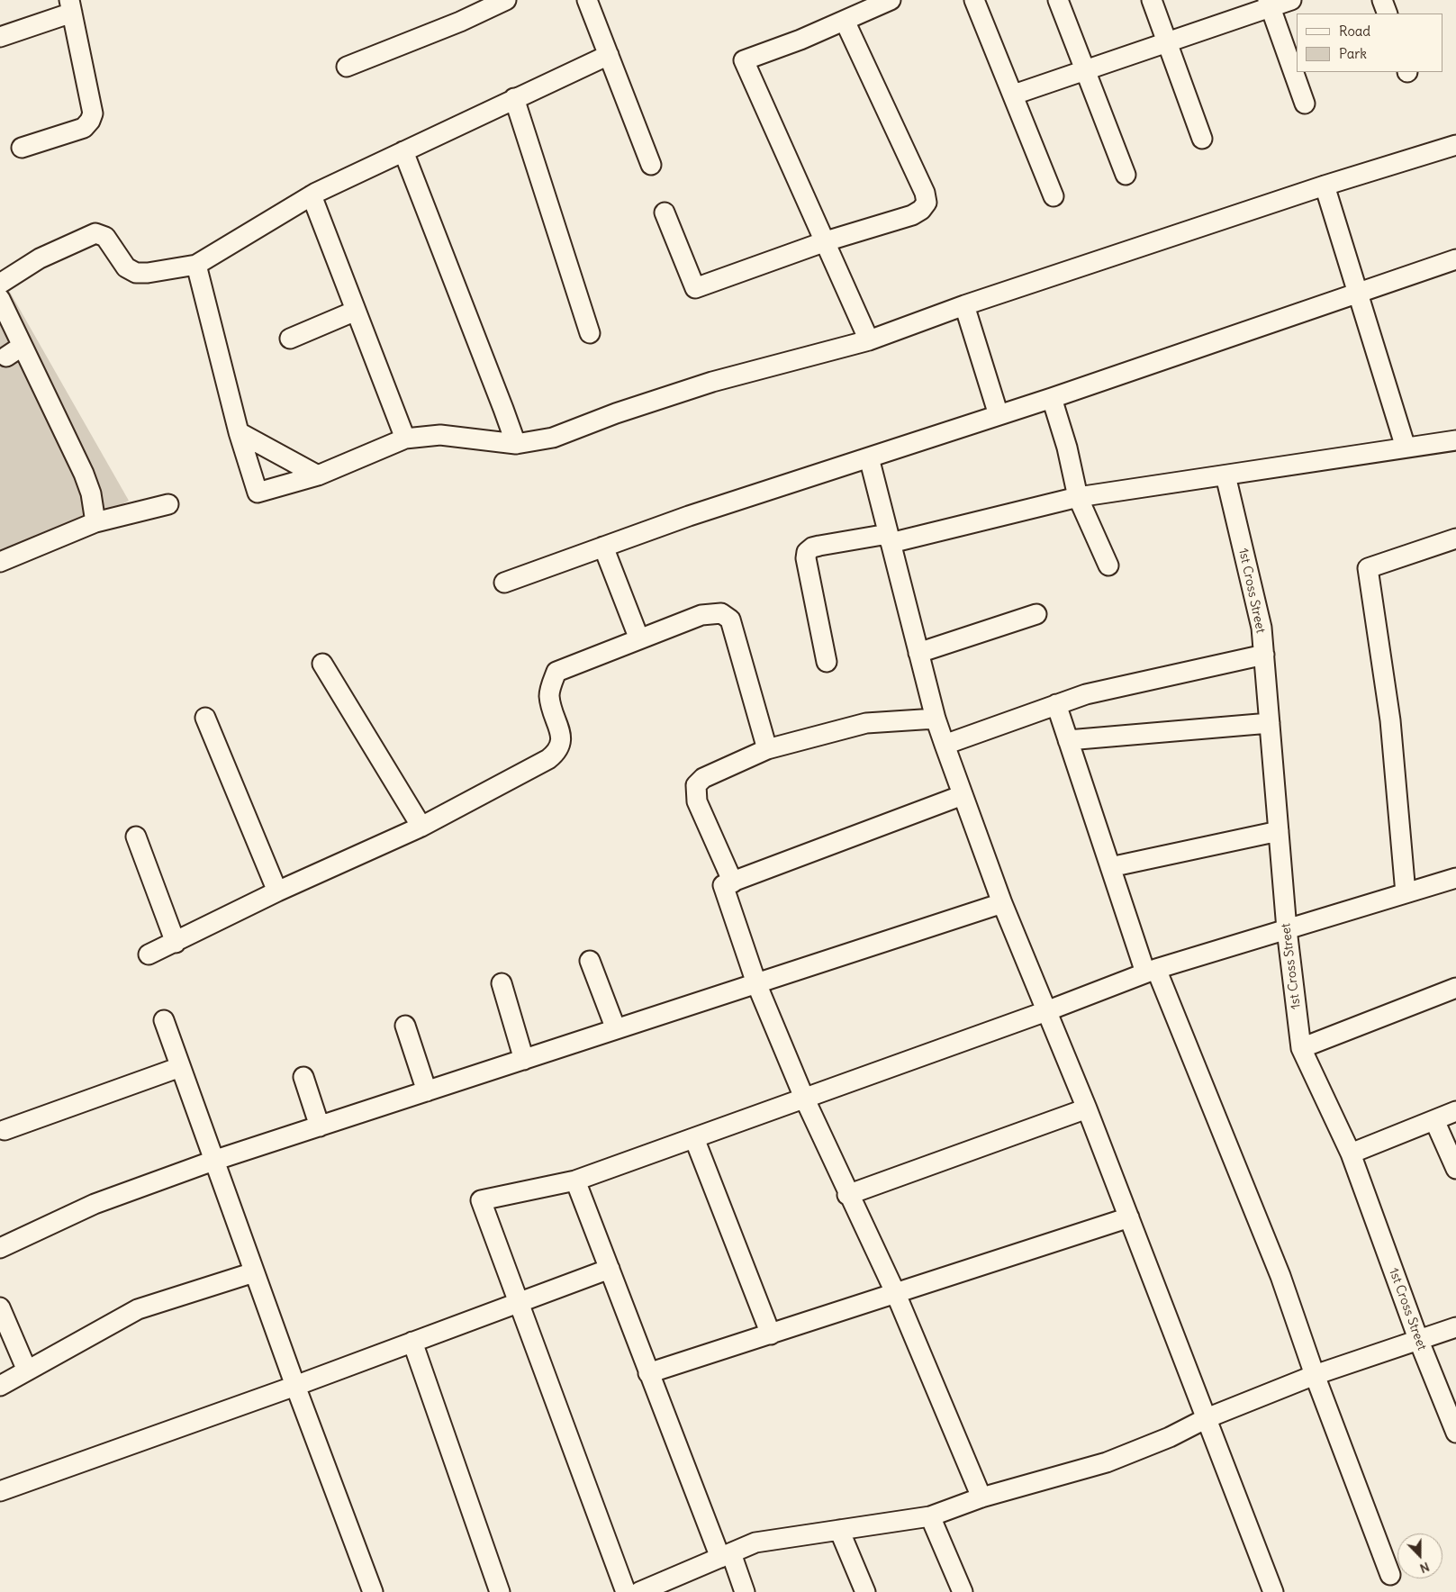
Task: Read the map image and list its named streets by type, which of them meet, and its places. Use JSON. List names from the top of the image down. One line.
{"streets":{"street":["1st Cross Street"]},"legend":["Road","Park"],"north":"bottom"}
